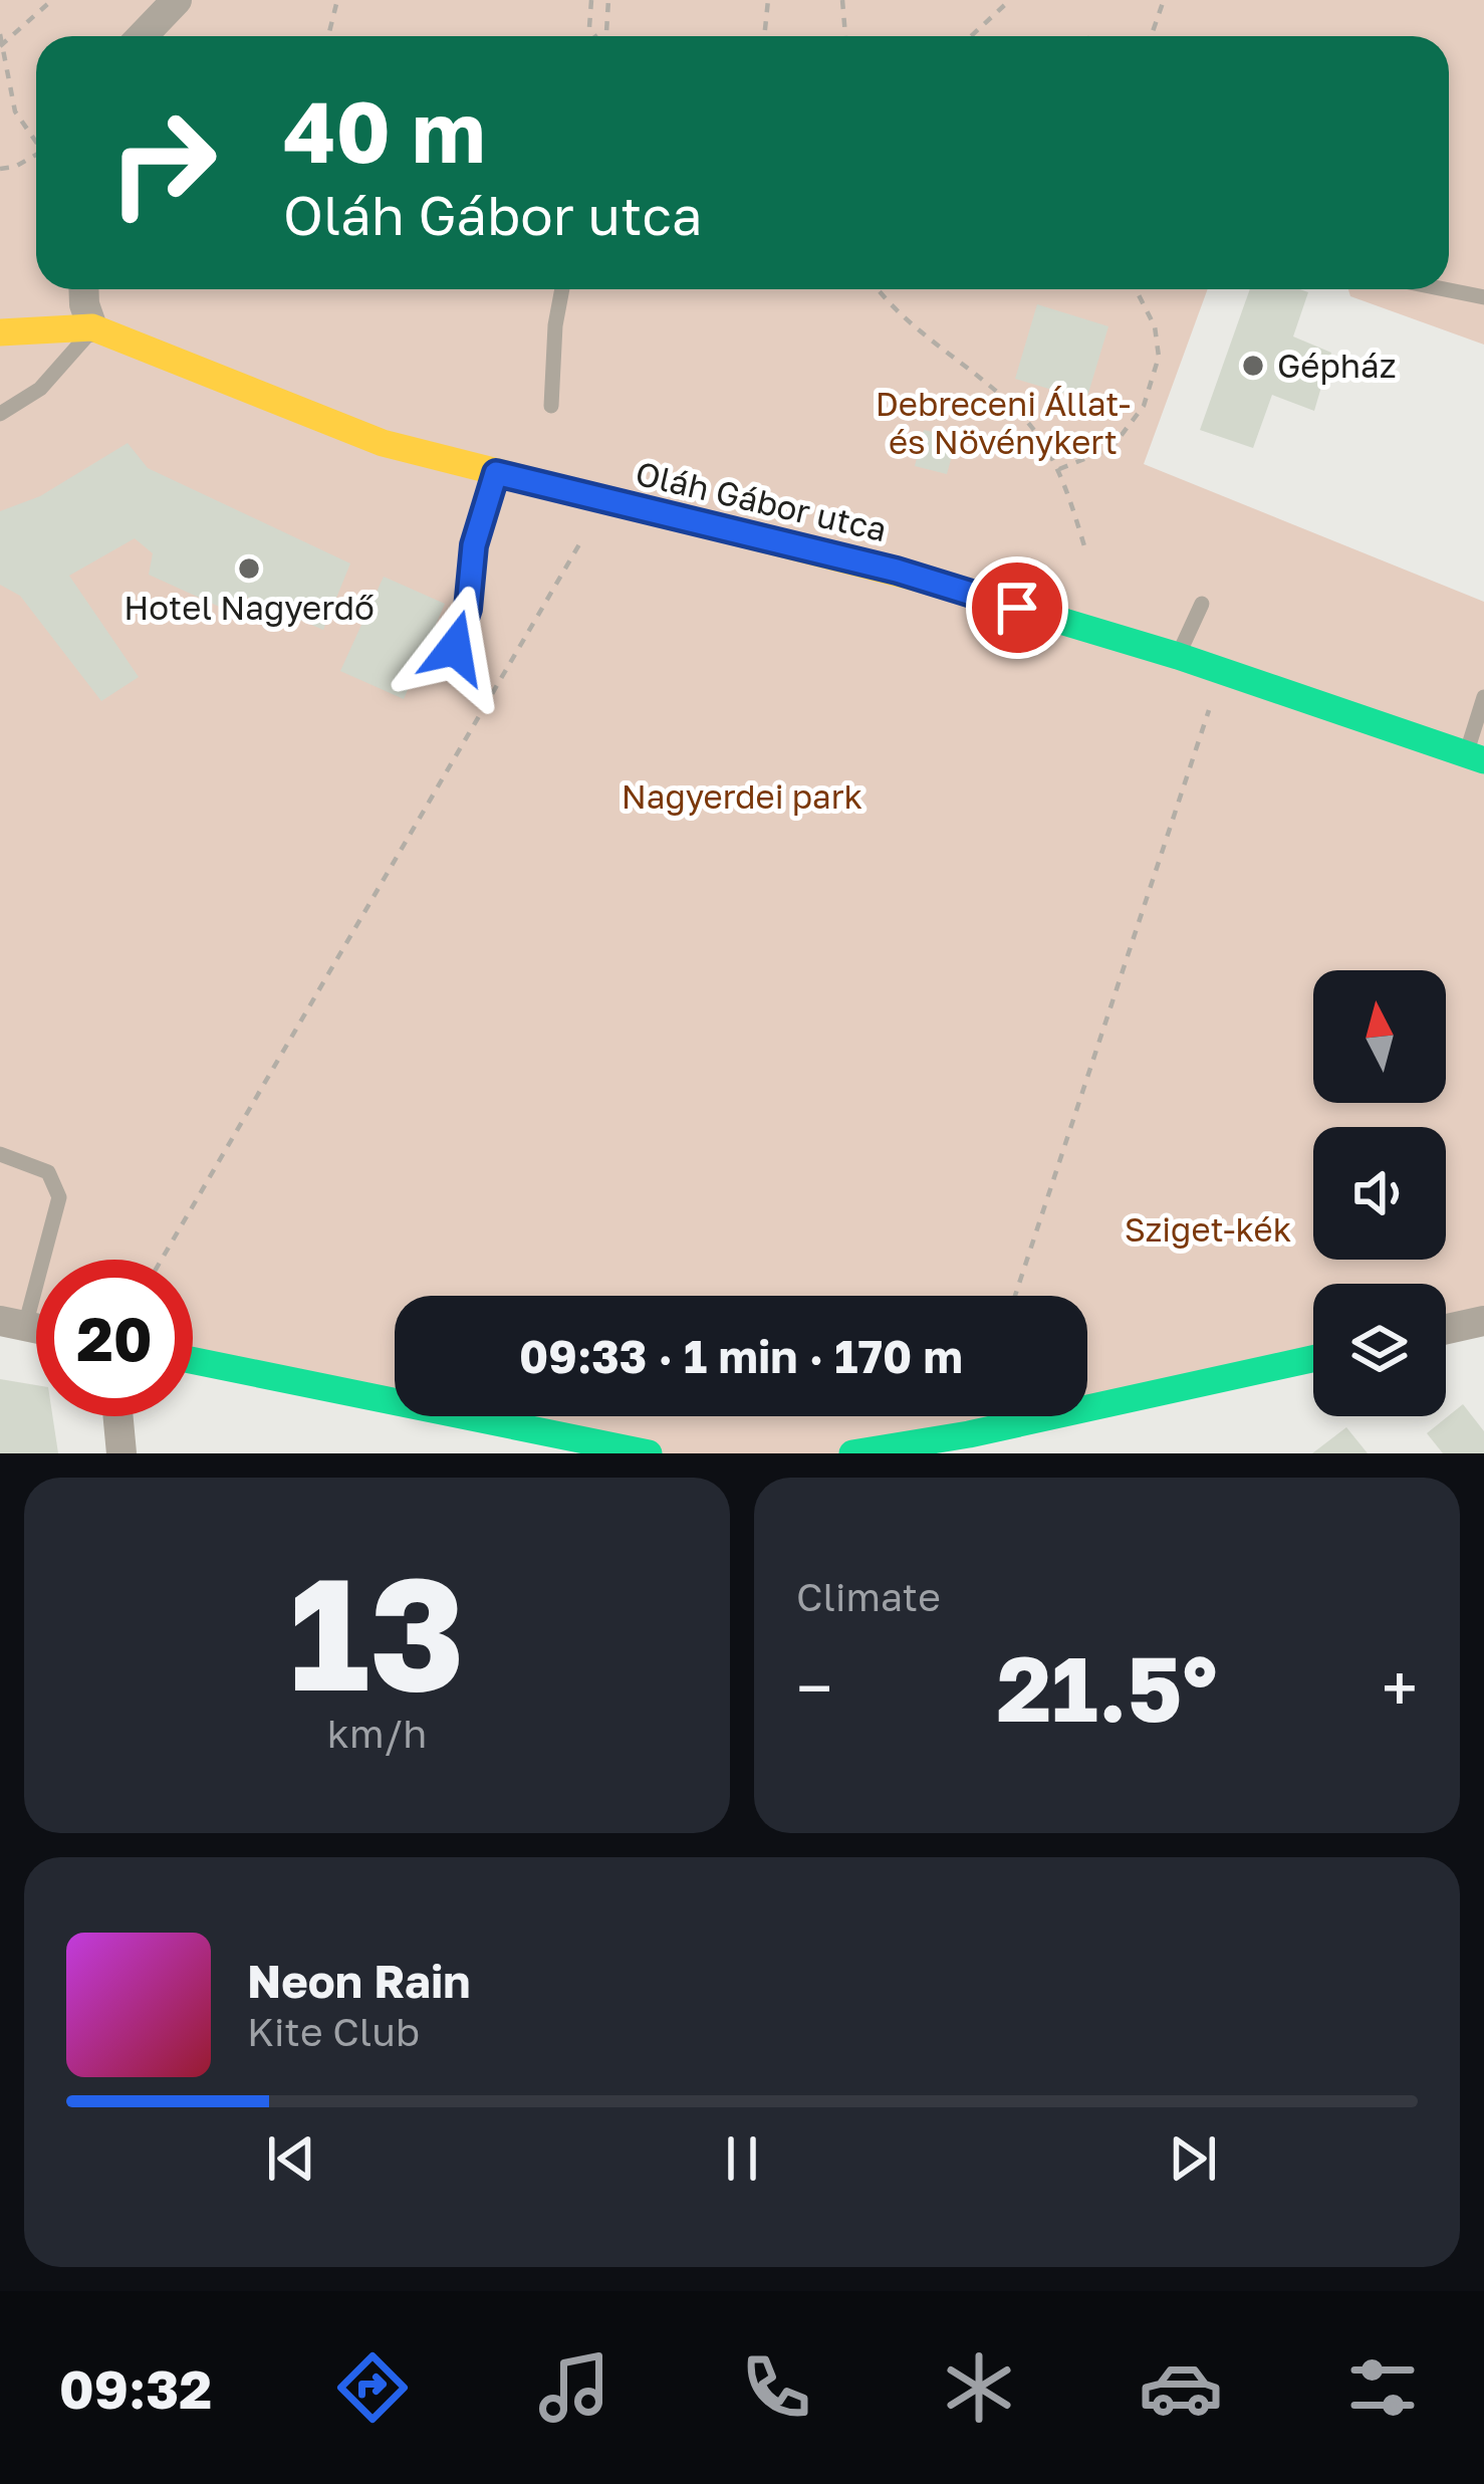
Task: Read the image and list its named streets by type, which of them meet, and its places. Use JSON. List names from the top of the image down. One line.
{"streets":{"street":["Oláh Gábor utca"]},"parks":["Debreceni Állat- és Növénykert","Nagyerdei park","Sziget-kék"],"places":["Gépház","Hotel Nagyerdő"],"north":"top","page":{"turn":["40 m","Oláh Gábor utca"],"limit":"20","trip":"09:33 · 1 min · 170 m","tile":[["13","km/h"],"Climate"],"heat":["−","21.5°","+"],"song":["Neon Rain","Kite Club"],"tabs":"09:32"}}
